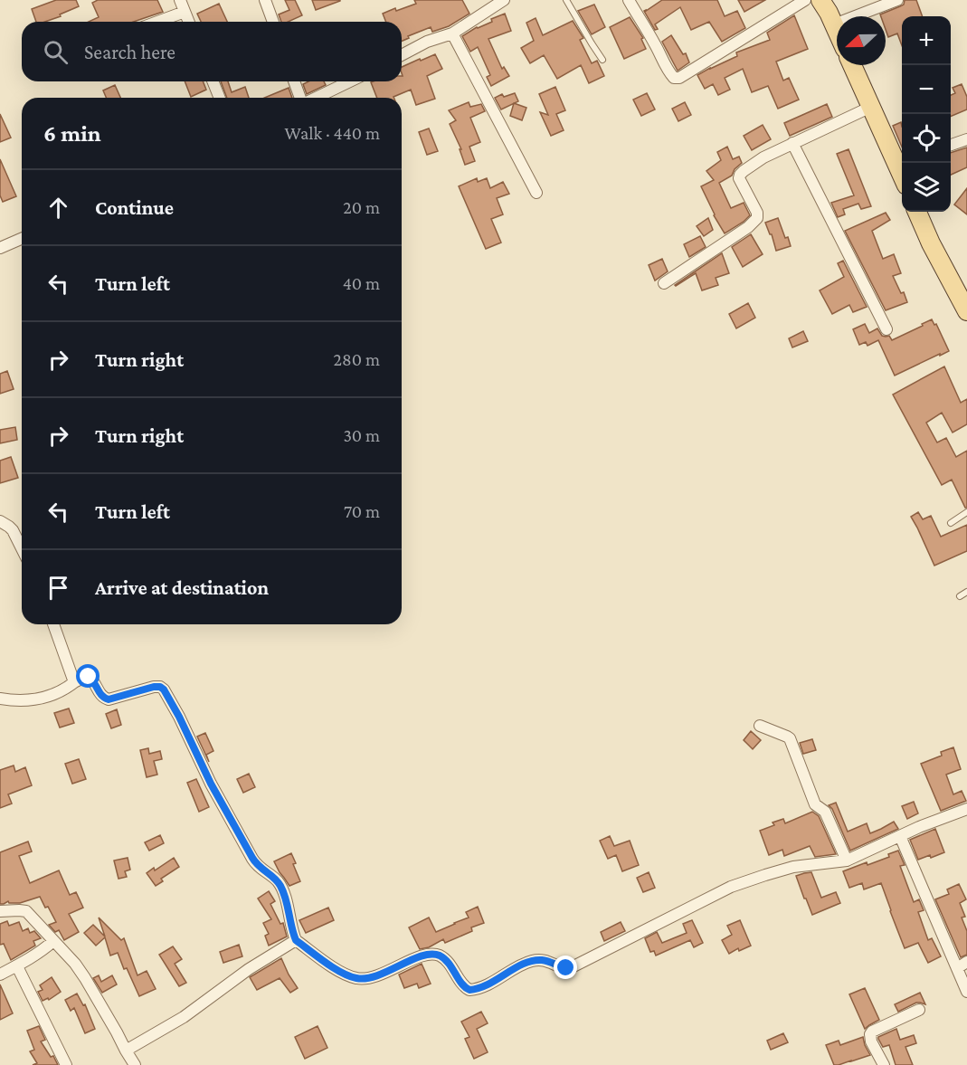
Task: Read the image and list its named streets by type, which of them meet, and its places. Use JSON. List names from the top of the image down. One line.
{"north":"left","page":{"map_buttons":["+","−"],"search":"Search here","heading":["6 min","Walk · 440 m"],"list":[["Continue","20 m"],["Turn left","40 m"],["Turn right","280 m"],["Turn right","30 m"],["Turn left","70 m"],"Arrive at destination"]}}
